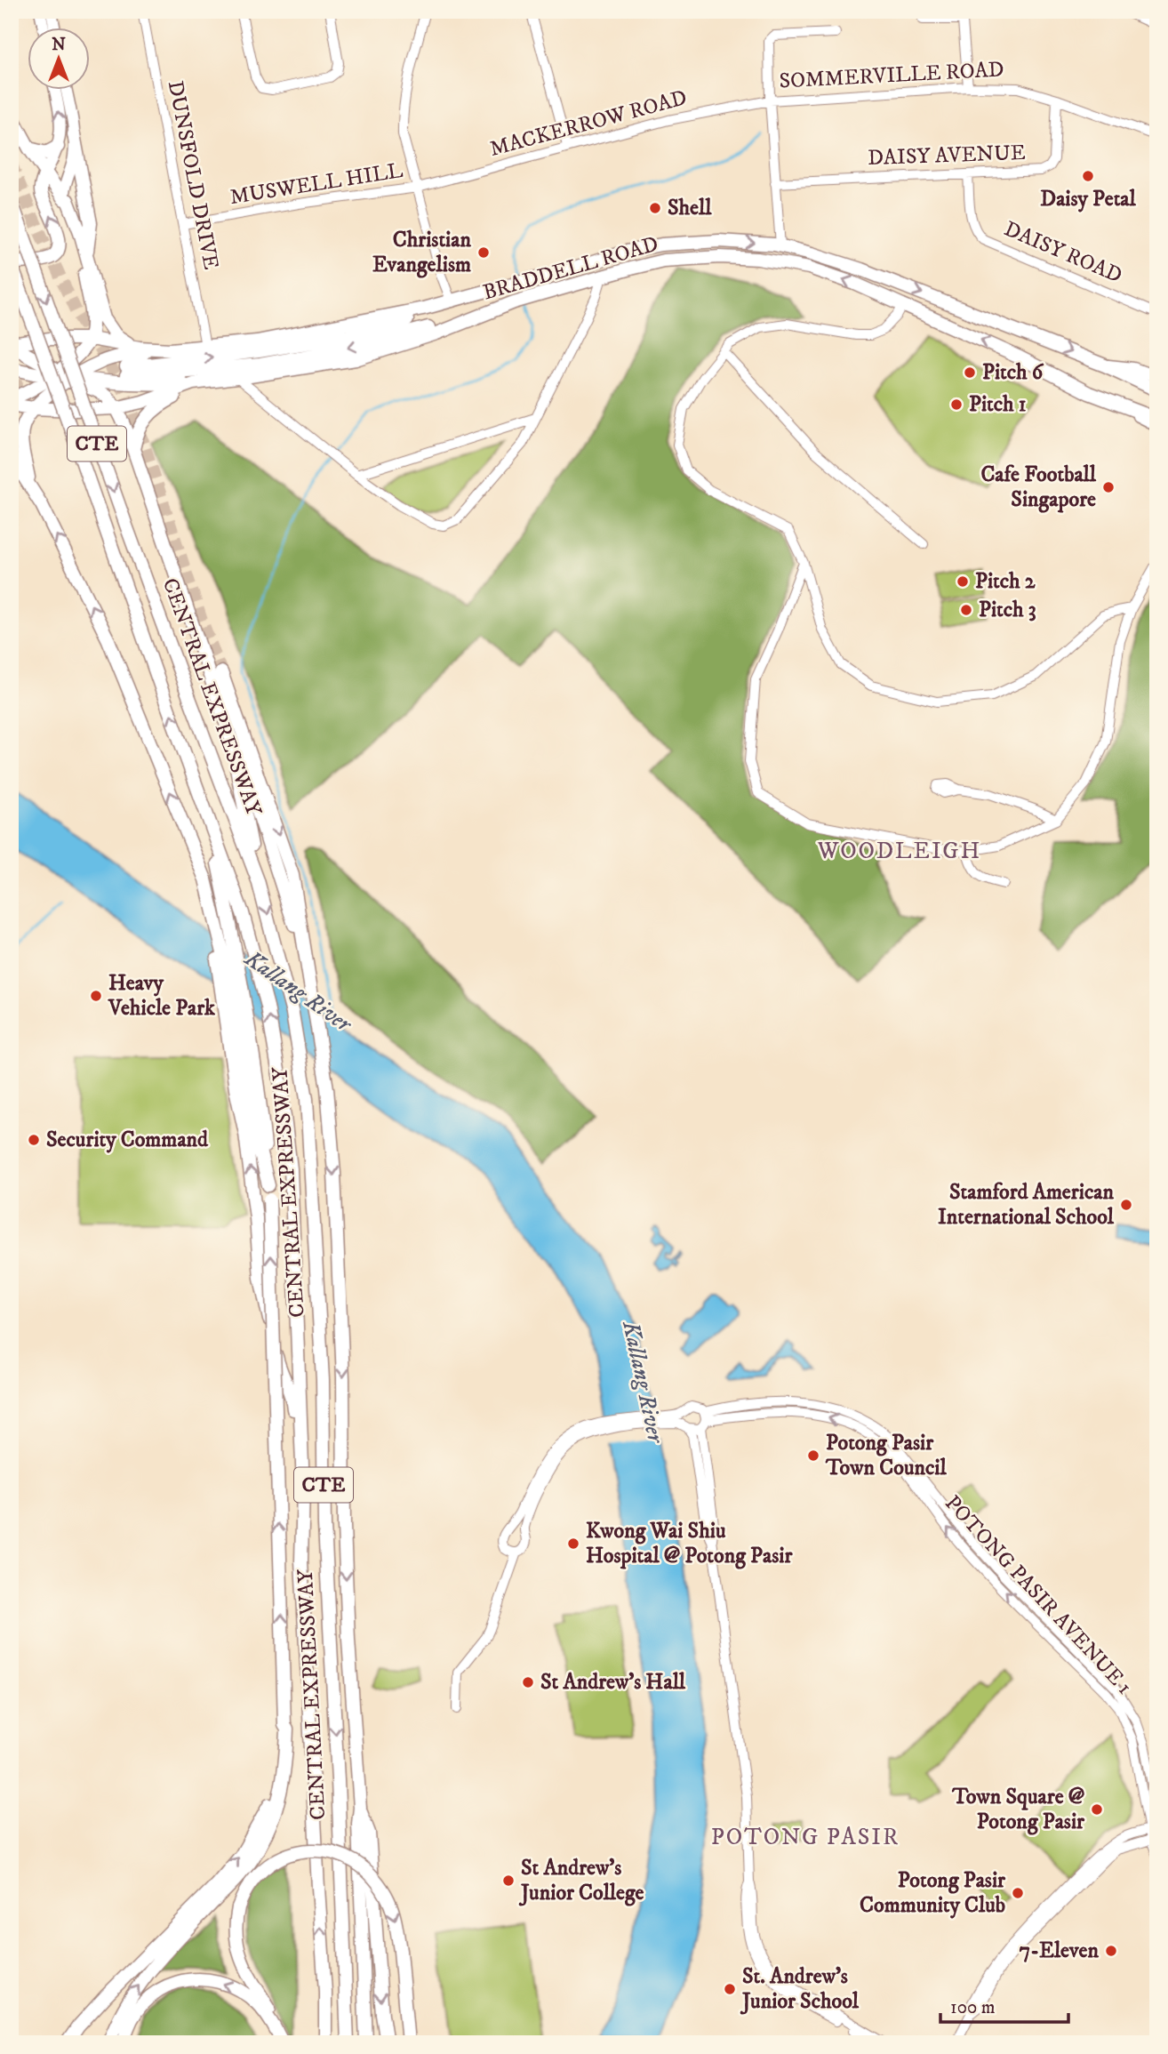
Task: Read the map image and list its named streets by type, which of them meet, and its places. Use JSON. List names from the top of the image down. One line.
{"streets":{"highway":["BRADDELL ROAD","CTE","CENTRAL EXPRESSWAY"],"street":["SOMMERVILLE ROAD","MACKERROW ROAD","DAISY AVENUE","DUNSFOLD DRIVE","MUSWELL HILL","DAISY ROAD","POTONG PASIR AVENUE 1"]},"crossings":[["SOMMERVILLE ROAD","MACKERROW ROAD"],["SOMMERVILLE ROAD","DAISY AVENUE"],["MACKERROW ROAD","MUSWELL HILL"],["DAISY AVENUE","DAISY ROAD"],["DUNSFOLD DRIVE","MUSWELL HILL"],["DUNSFOLD DRIVE","BRADDELL ROAD"]],"districts":["WOODLEIGH","POTONG PASIR"],"water":["Kallang River"],"places":["Daisy Petal","Shell","Christian Evangelism","Pitch 6","Pitch 1","Cafe Football Singapore","Pitch 2","Pitch 3","Heavy Vehicle Park","Security Command","Stamford American International School","Potong Pasir Town Council","Kwong Wai Shiu Hospital @ Potong Pasir","St Andrew’s Hall","Town Square @ Potong Pasir","St Andrew's Junior College","Potong Pasir Community Club","7-Eleven","St. Andrew's Junior School"],"scale_bar":"100 m","north":"top"}
